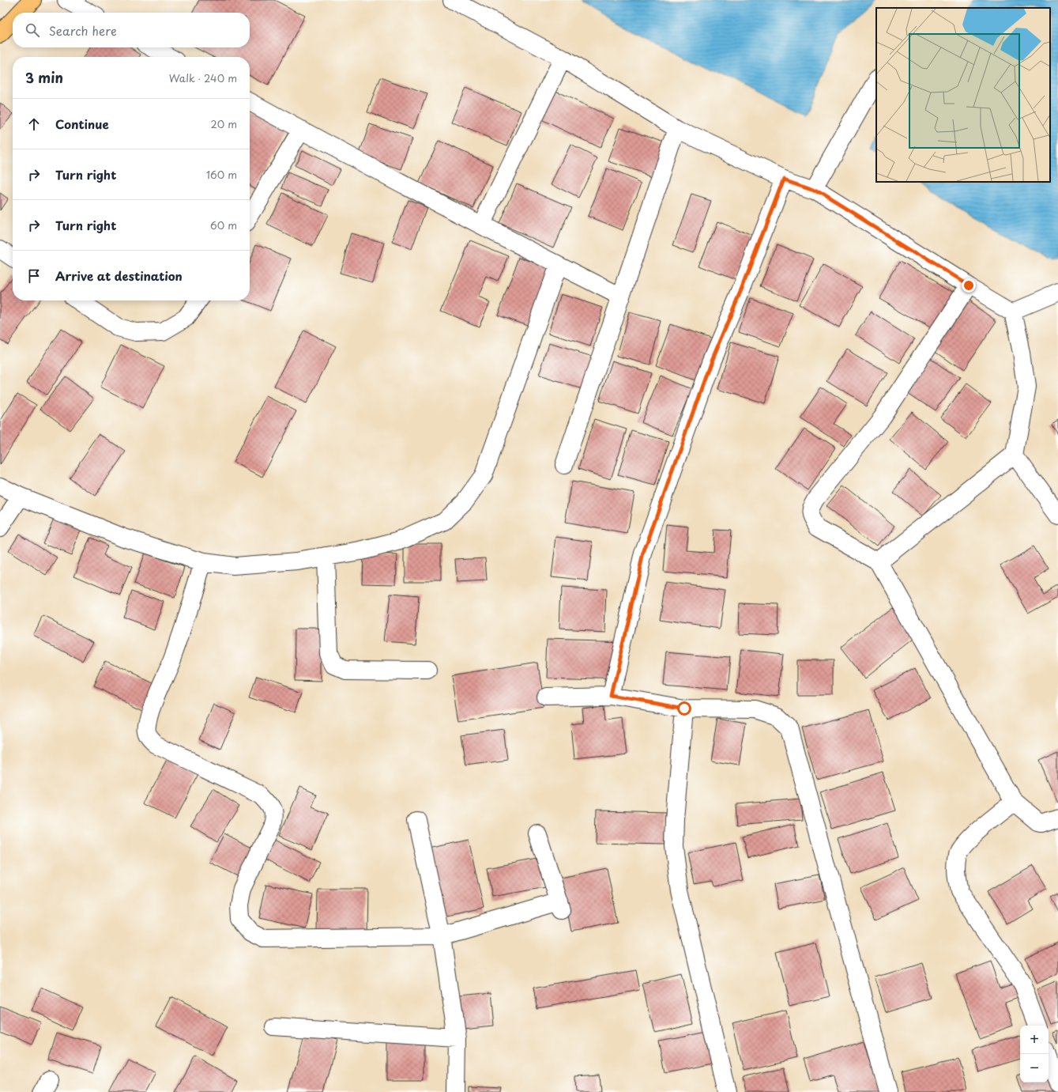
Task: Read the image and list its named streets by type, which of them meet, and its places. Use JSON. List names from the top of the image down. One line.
{"page":{"search":"Search here","heading":["3 min","Walk · 240 m"],"list":[["Continue","20 m"],["Turn right","160 m"],["Turn right","60 m"],"Arrive at destination"],"map_buttons":["+","−"]}}
